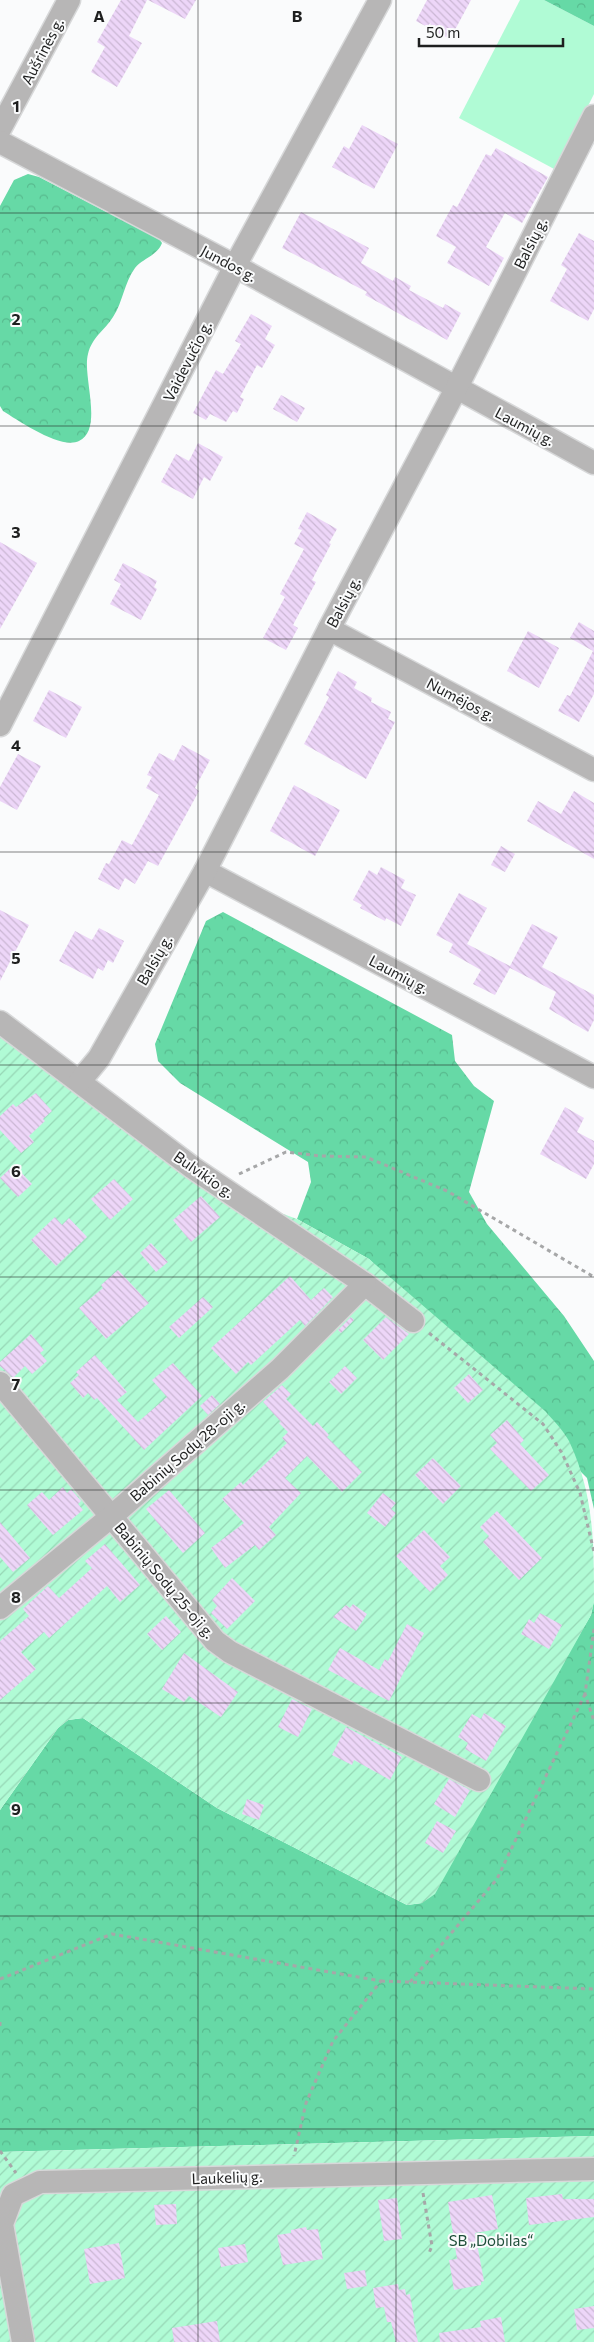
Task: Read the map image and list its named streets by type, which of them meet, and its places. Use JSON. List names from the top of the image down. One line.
{"streets":{"street":["Aušrinės g.","Balsių g.","Jundos g.","Vaidevučio g.","Laumių g.","Numėjos g.","Bulvikio g.","Babinių Sodų 28-oji g.","Babinių Sodų 25-oji g.","Laukelių g."]},"crossings":[["Balsių g.","Jundos g."],["Balsių g.","Laumių g."],["Balsių g.","Numėjos g."],["Balsių g.","Bulvikio g."],["Jundos g.","Vaidevučio g."],["Jundos g.","Laumių g."],["Bulvikio g.","Babinių Sodų 28-oji g."],["Babinių Sodų 28-oji g.","Babinių Sodų 25-oji g."]],"parks":["SB „Dobilas“"],"scale_bar":"50 m","grid":{"columns":["A","B"],"rows":["1","2","3","4","5","6","7","8","9"]}}
